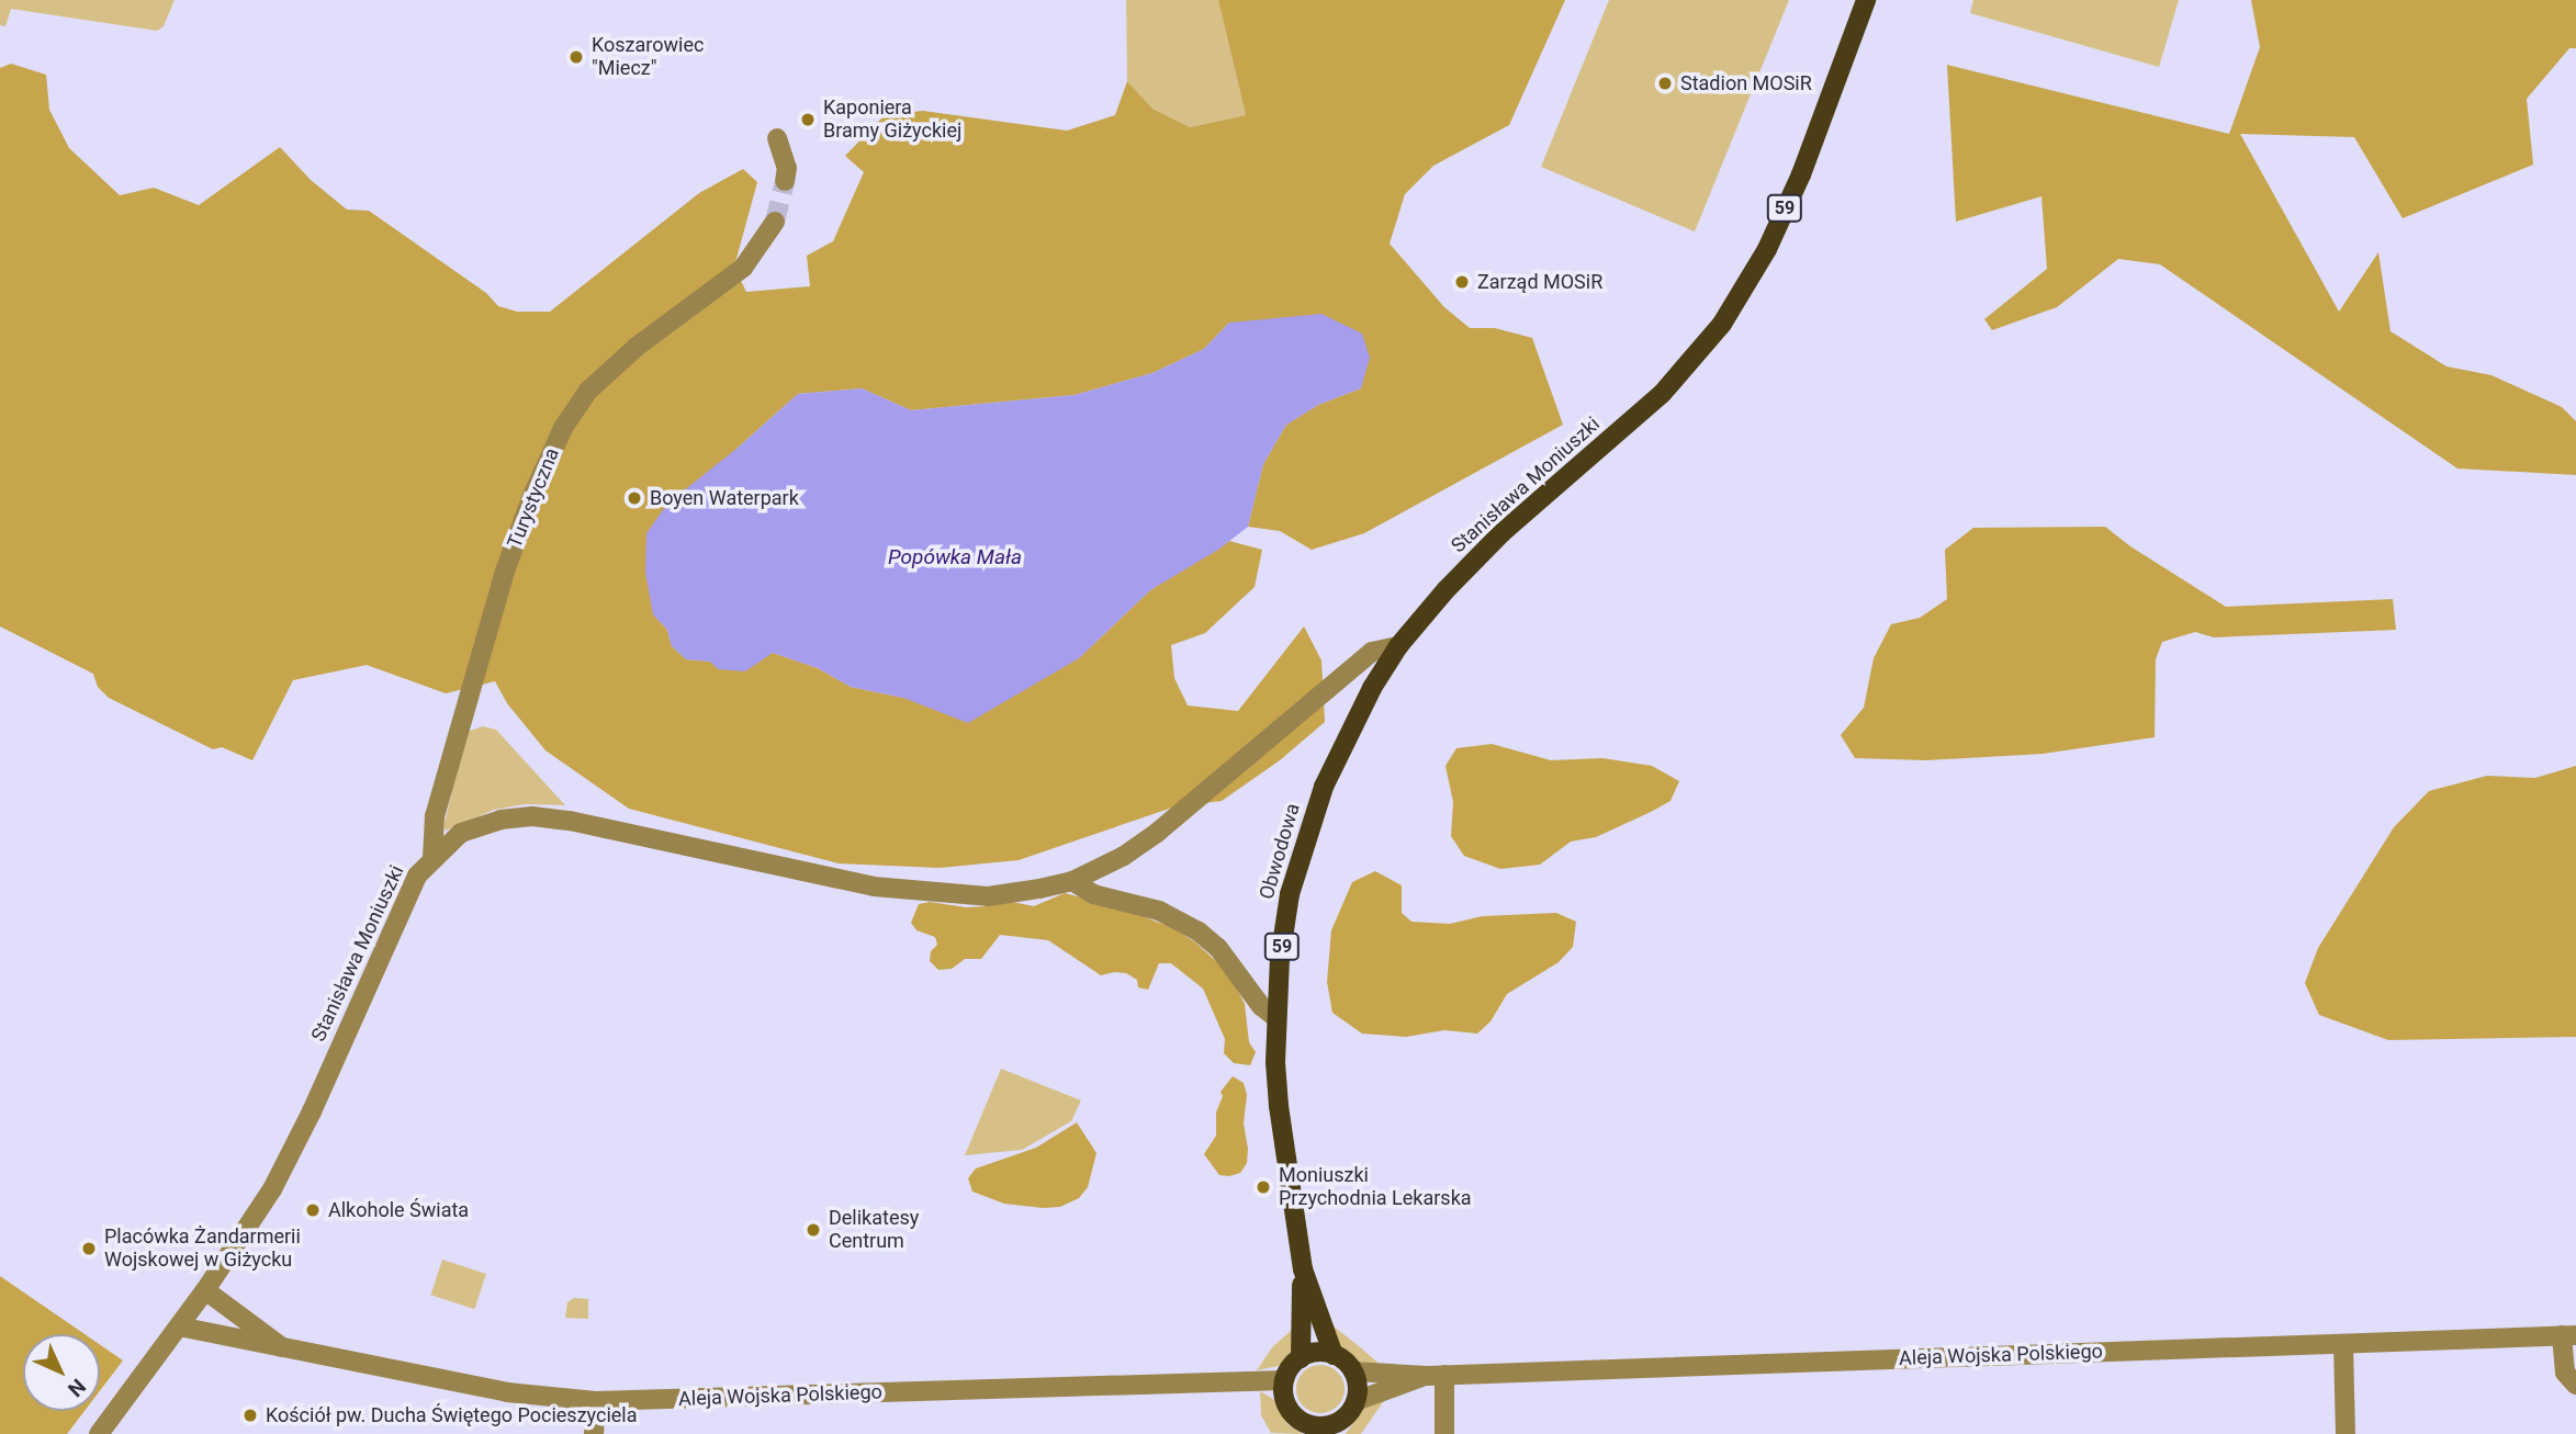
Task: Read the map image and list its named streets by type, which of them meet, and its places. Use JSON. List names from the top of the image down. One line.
{"streets":{"main road":["59","Stanisława Moniuszki","Obwodowa"],"street":["Turystyczna","Aleja Wojska Polskiego"]},"crossings":[["Stanisława Moniuszki","Turystyczna"],["Stanisława Moniuszki","Obwodowa"],["Stanisława Moniuszki","Aleja Wojska Polskiego"],["Obwodowa","Aleja Wojska Polskiego"]],"water":["Popówka Mała"],"places":["Koszarowiec \"Miecz\"","Stadion MOSiR","Kaponiera Bramy Giżyckiej","Zarząd MOSiR","Boyen Waterpark","Moniuszki Przychodnia Lekarska","Alkohole Świata","Delikatesy Centrum","Placówka Żandarmerii Wojskowej w Giżycku","Kościół pw. Ducha Świętego Pocieszyciela"],"north":"bottom right"}
